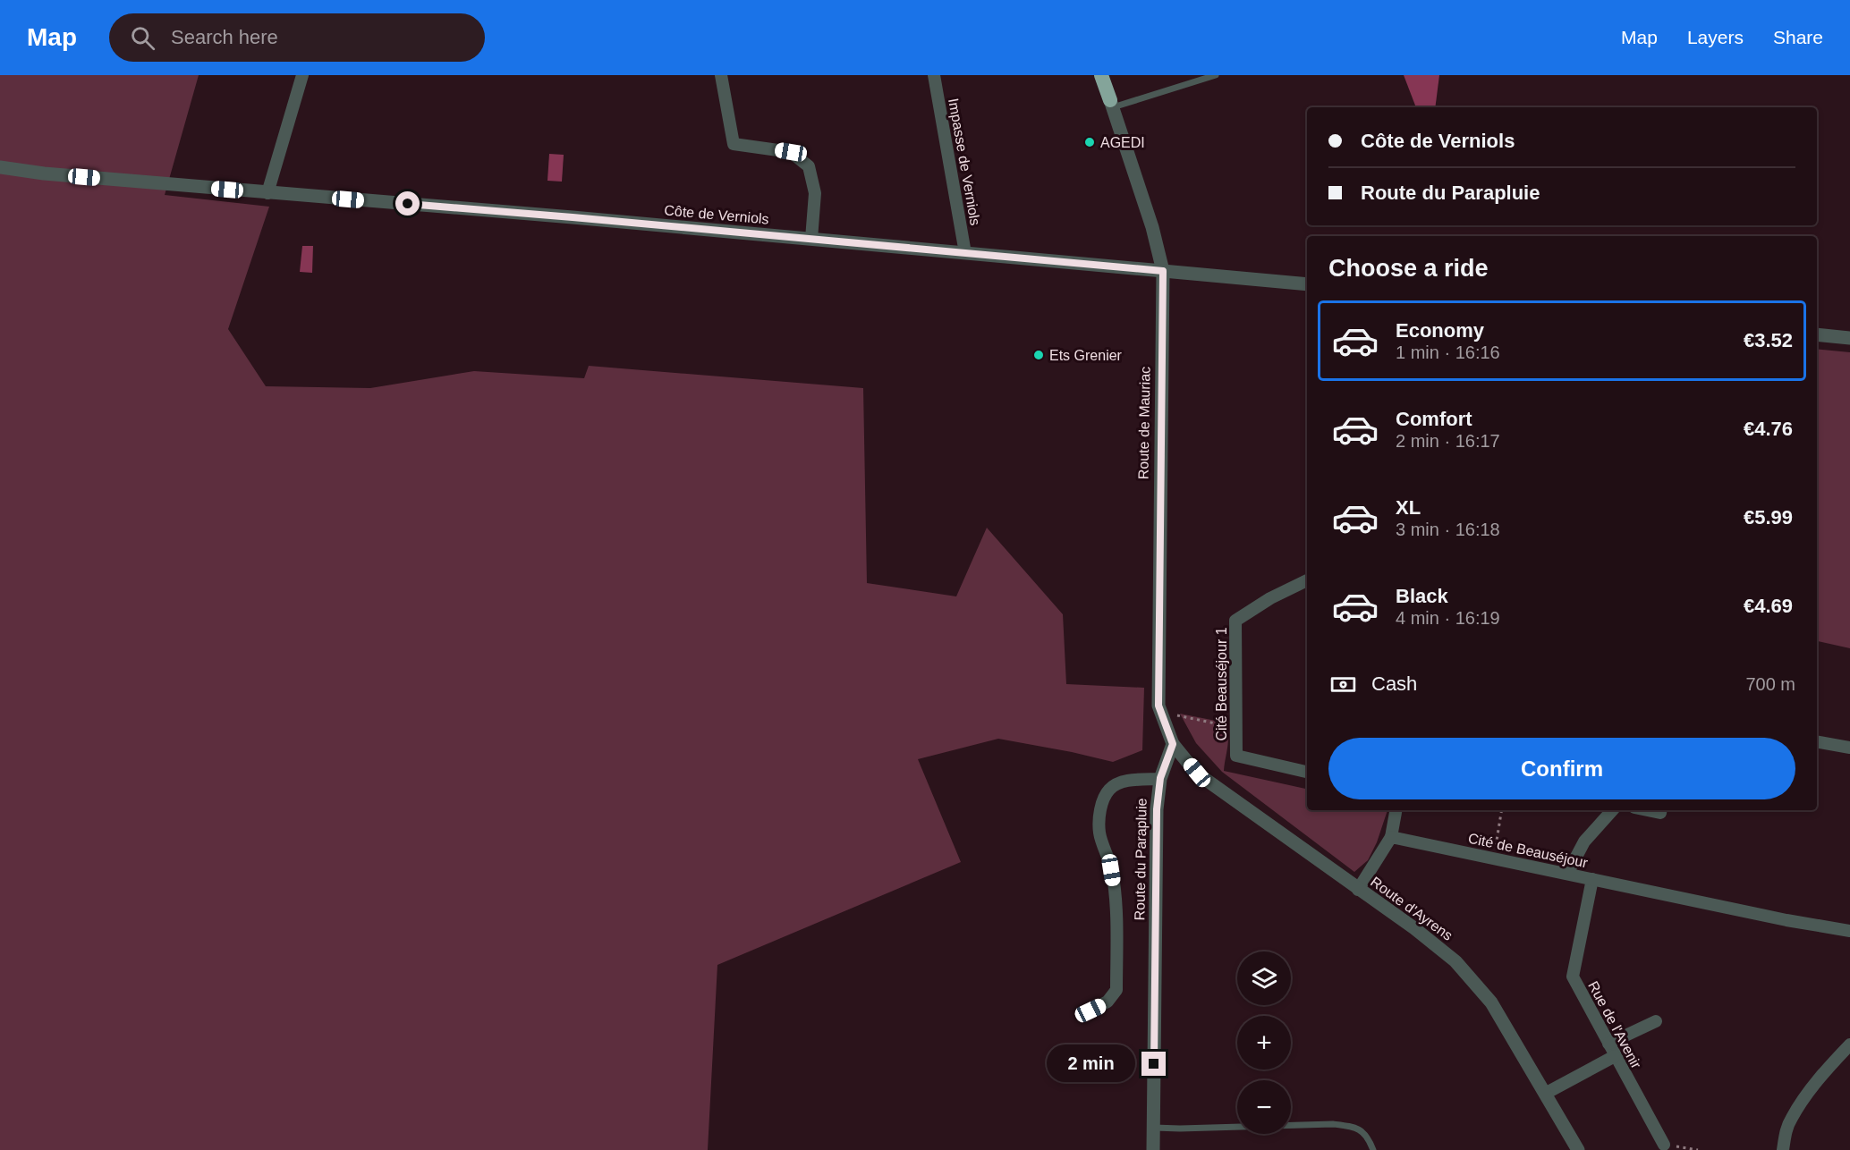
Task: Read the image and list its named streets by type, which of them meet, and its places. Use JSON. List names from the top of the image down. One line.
{"streets":{"street":["Impasse de Verniols","Côte de Verniols","Route de Mauriac","Cité Beauséjour 1","Cité de Beauséjour","Route du Parapluie","Route d'Ayrens","Rue de l'Avenir"]},"crossings":[["Impasse de Verniols","Côte de Verniols"],["Côte de Verniols","Route de Mauriac"],["Cité de Beauséjour","Rue de l'Avenir"],["Route du Parapluie","Route d'Ayrens"]],"places":["AGEDI","Ets Grenier"],"page":{"header":"Map","search":"Search here","nav":["Map","Layers","Share"],"banner":["Côte de Verniols","Route du Parapluie"],"heading":"Choose a ride","list":[{"name":"Economy","note":"1 min · 16:16","value":"€3.52"},{"name":"Comfort","note":"2 min · 16:17","value":"€4.76"},{"name":"XL","note":"3 min · 16:18","value":"€5.99"},{"name":"Black","note":"4 min · 16:19","value":"€4.69"}],"pay":["Cash","700 m"],"buttons":"Confirm","map_buttons":["+","−"],"bubble":"2 min"}}
